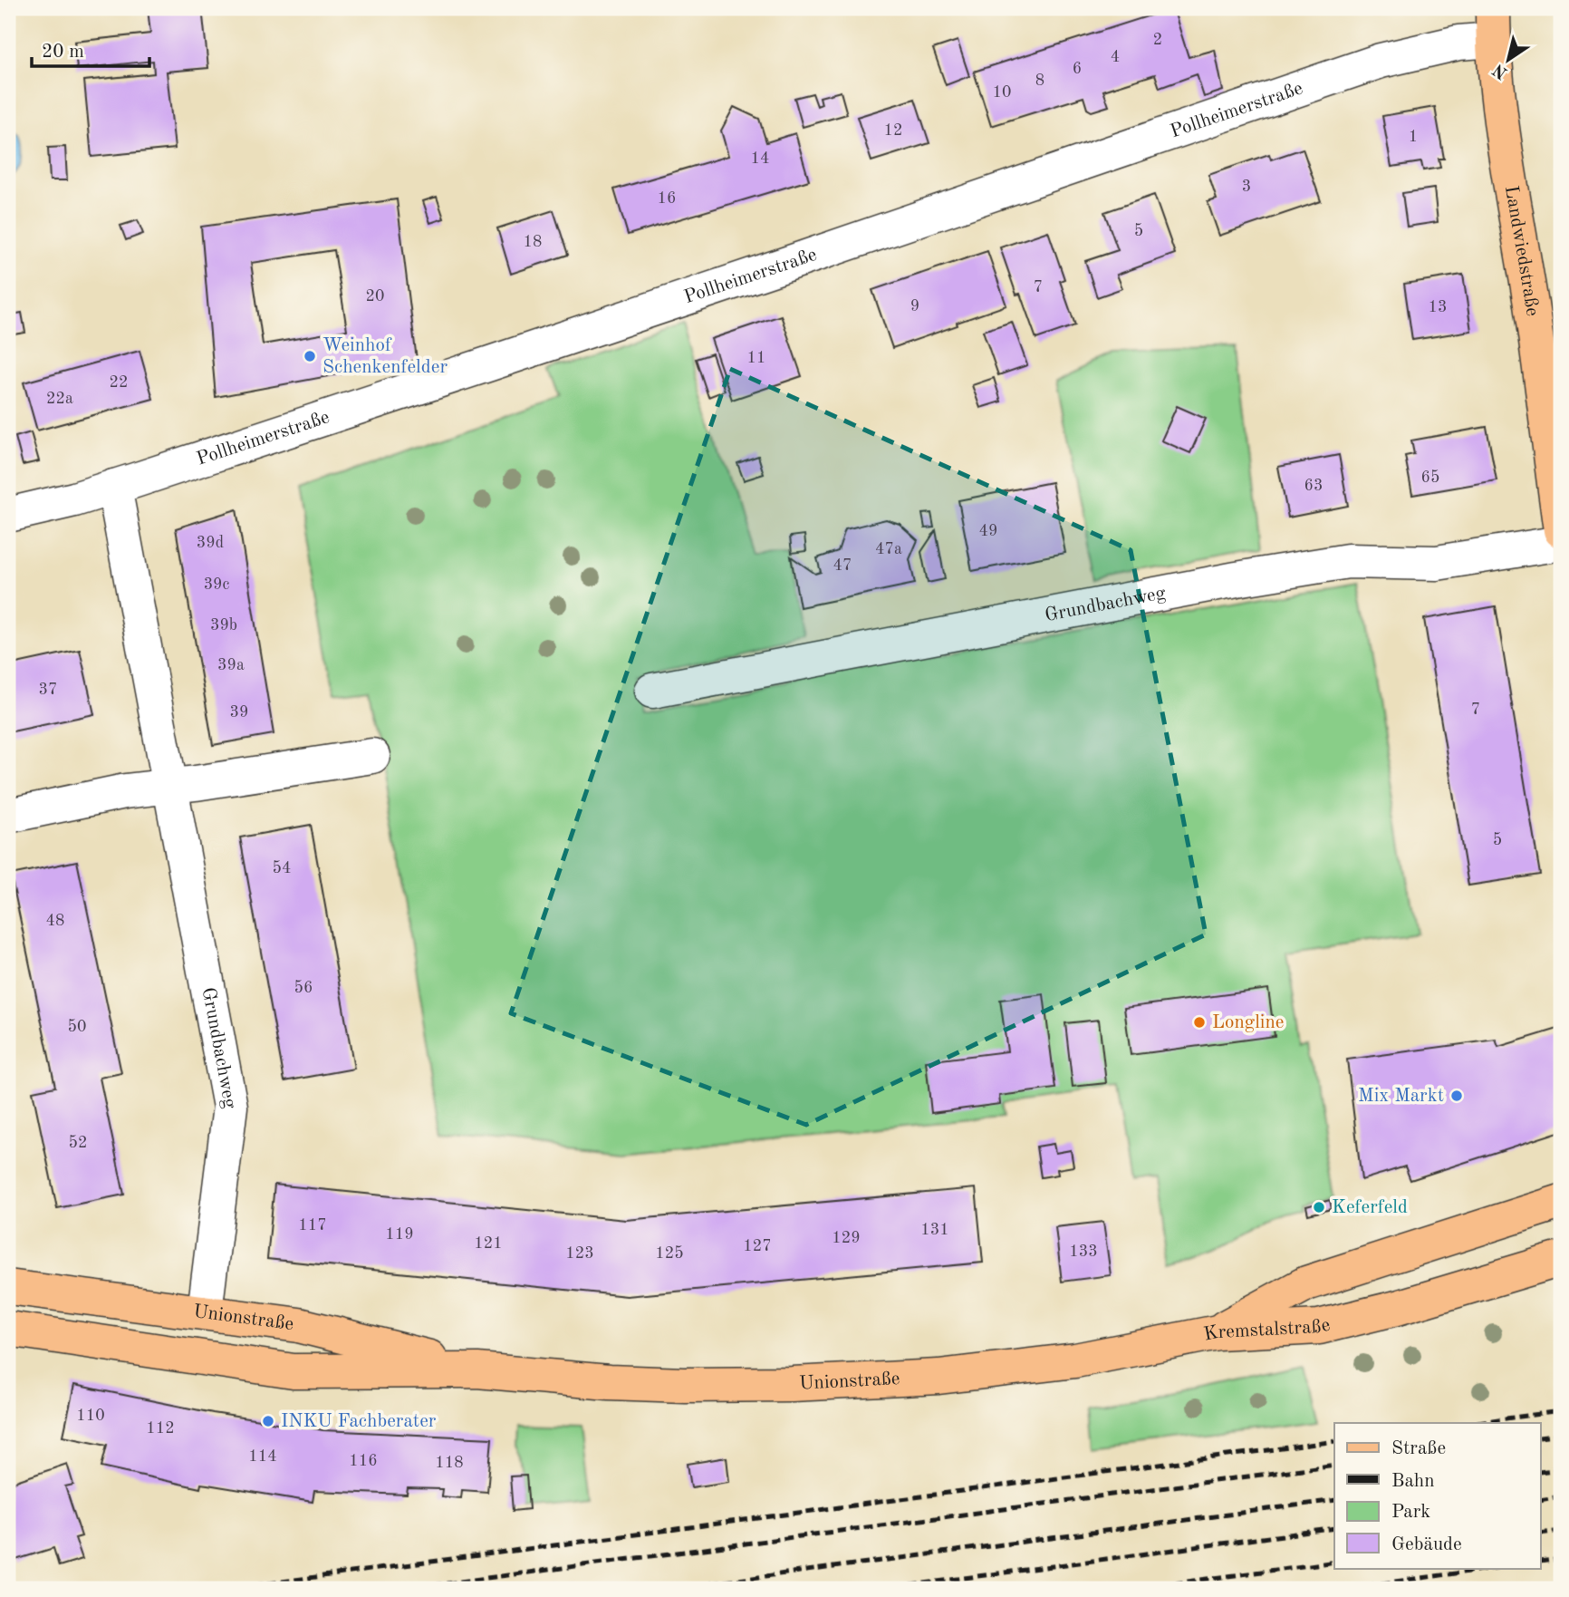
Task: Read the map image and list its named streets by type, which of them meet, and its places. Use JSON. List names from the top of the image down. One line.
{"streets":{"main road":["Landwiedstraße","Unionstraße","Kremstalstraße"],"street":["Pollheimerstraße","Grundbachweg"]},"crossings":[["Pollheimerstraße","Landwiedstraße"],["Pollheimerstraße","Grundbachweg"],["Landwiedstraße","Grundbachweg"],["Grundbachweg","Unionstraße"],["Unionstraße","Kremstalstraße"]],"places":["Weinhof Schenkenfelder","Longline","Mix Markt","Keferfeld","INKU Fachberater"],"house_numbers":["2","4","6","8","10","12","1","14","3","16","5","18","7","20","9","13","11","22","22a","65","63","49","39d","47a","47","39c","39b","39a","37","7","39","5","54","48","56","50","52","117","131","119","129","121","127","133","123","125","110","112","114","116","118"],"legend":["Straße","Bahn","Park","Gebäude"],"scale_bar":"20 m","north":"bottom left"}
